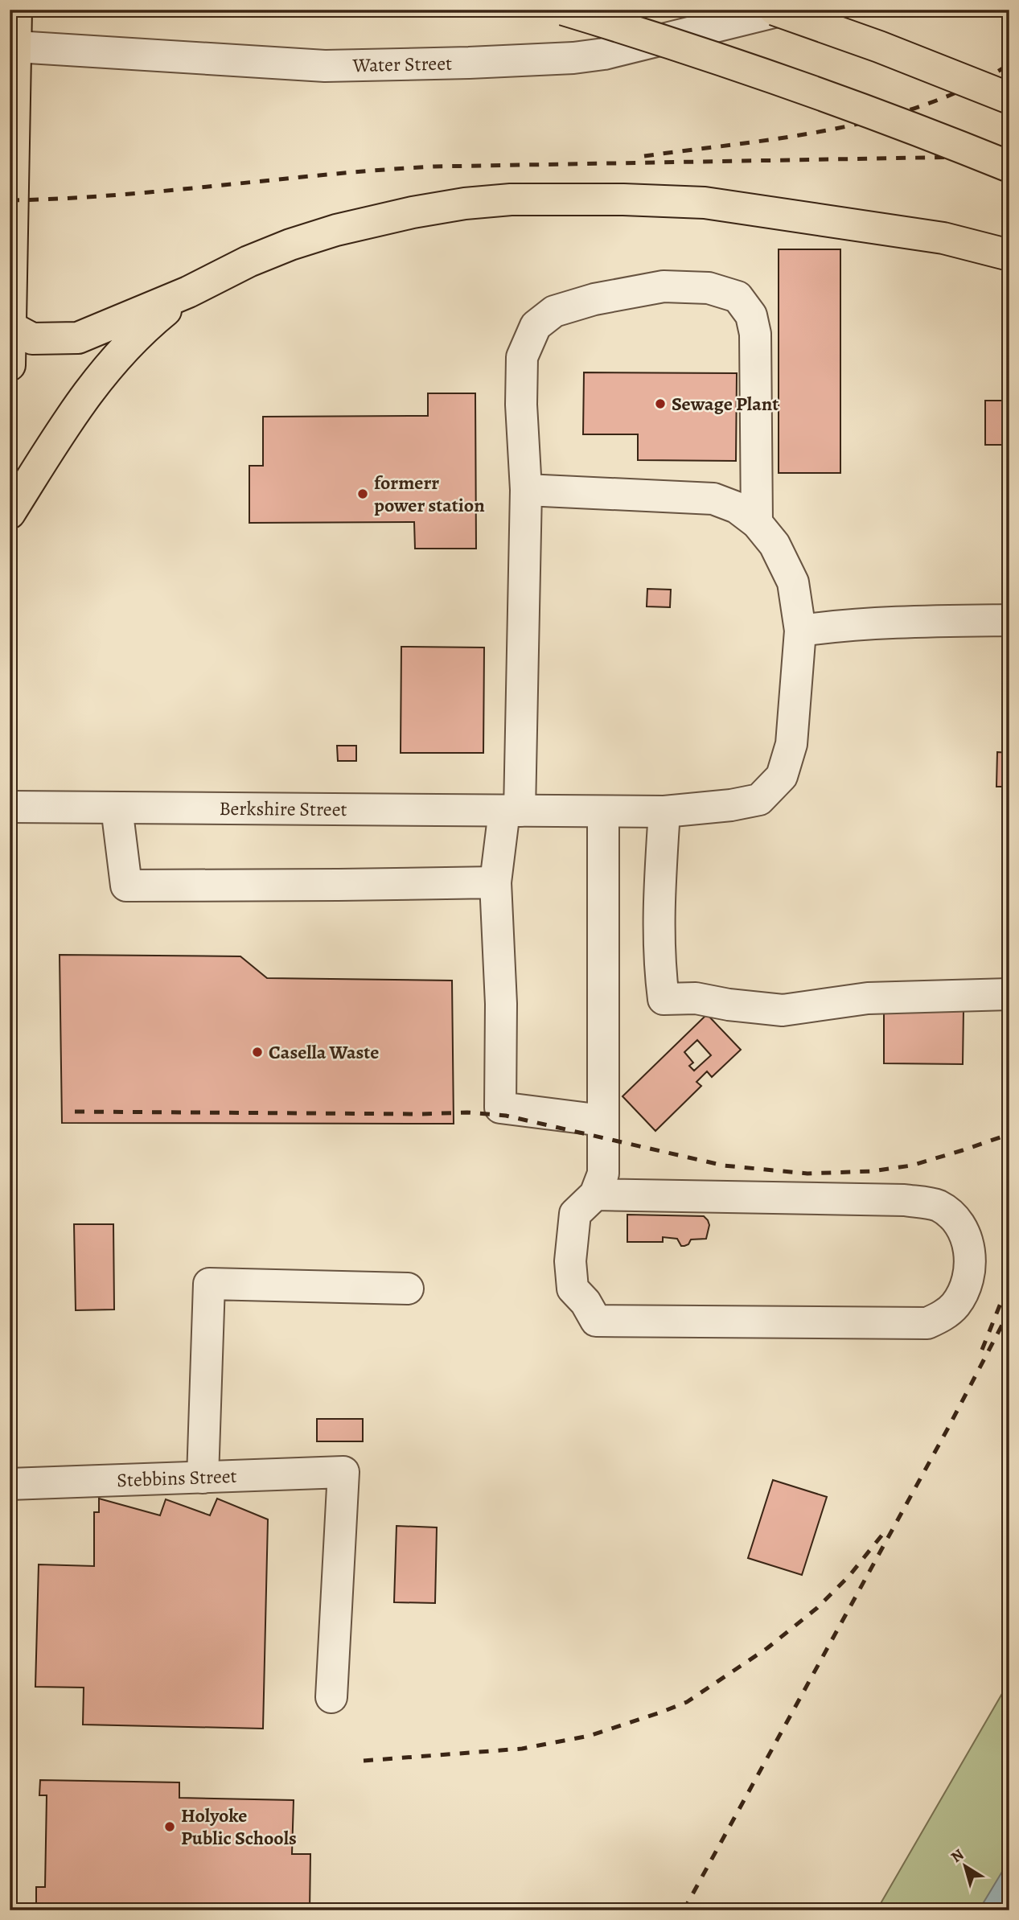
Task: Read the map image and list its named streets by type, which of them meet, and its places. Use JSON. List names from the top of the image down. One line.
{"streets":{"street":["Water Street","Berkshire Street","Stebbins Street"]},"places":["Sewage Plant","formerr power station","Casella Waste","Holyoke Public Schools"],"north":"top left"}
